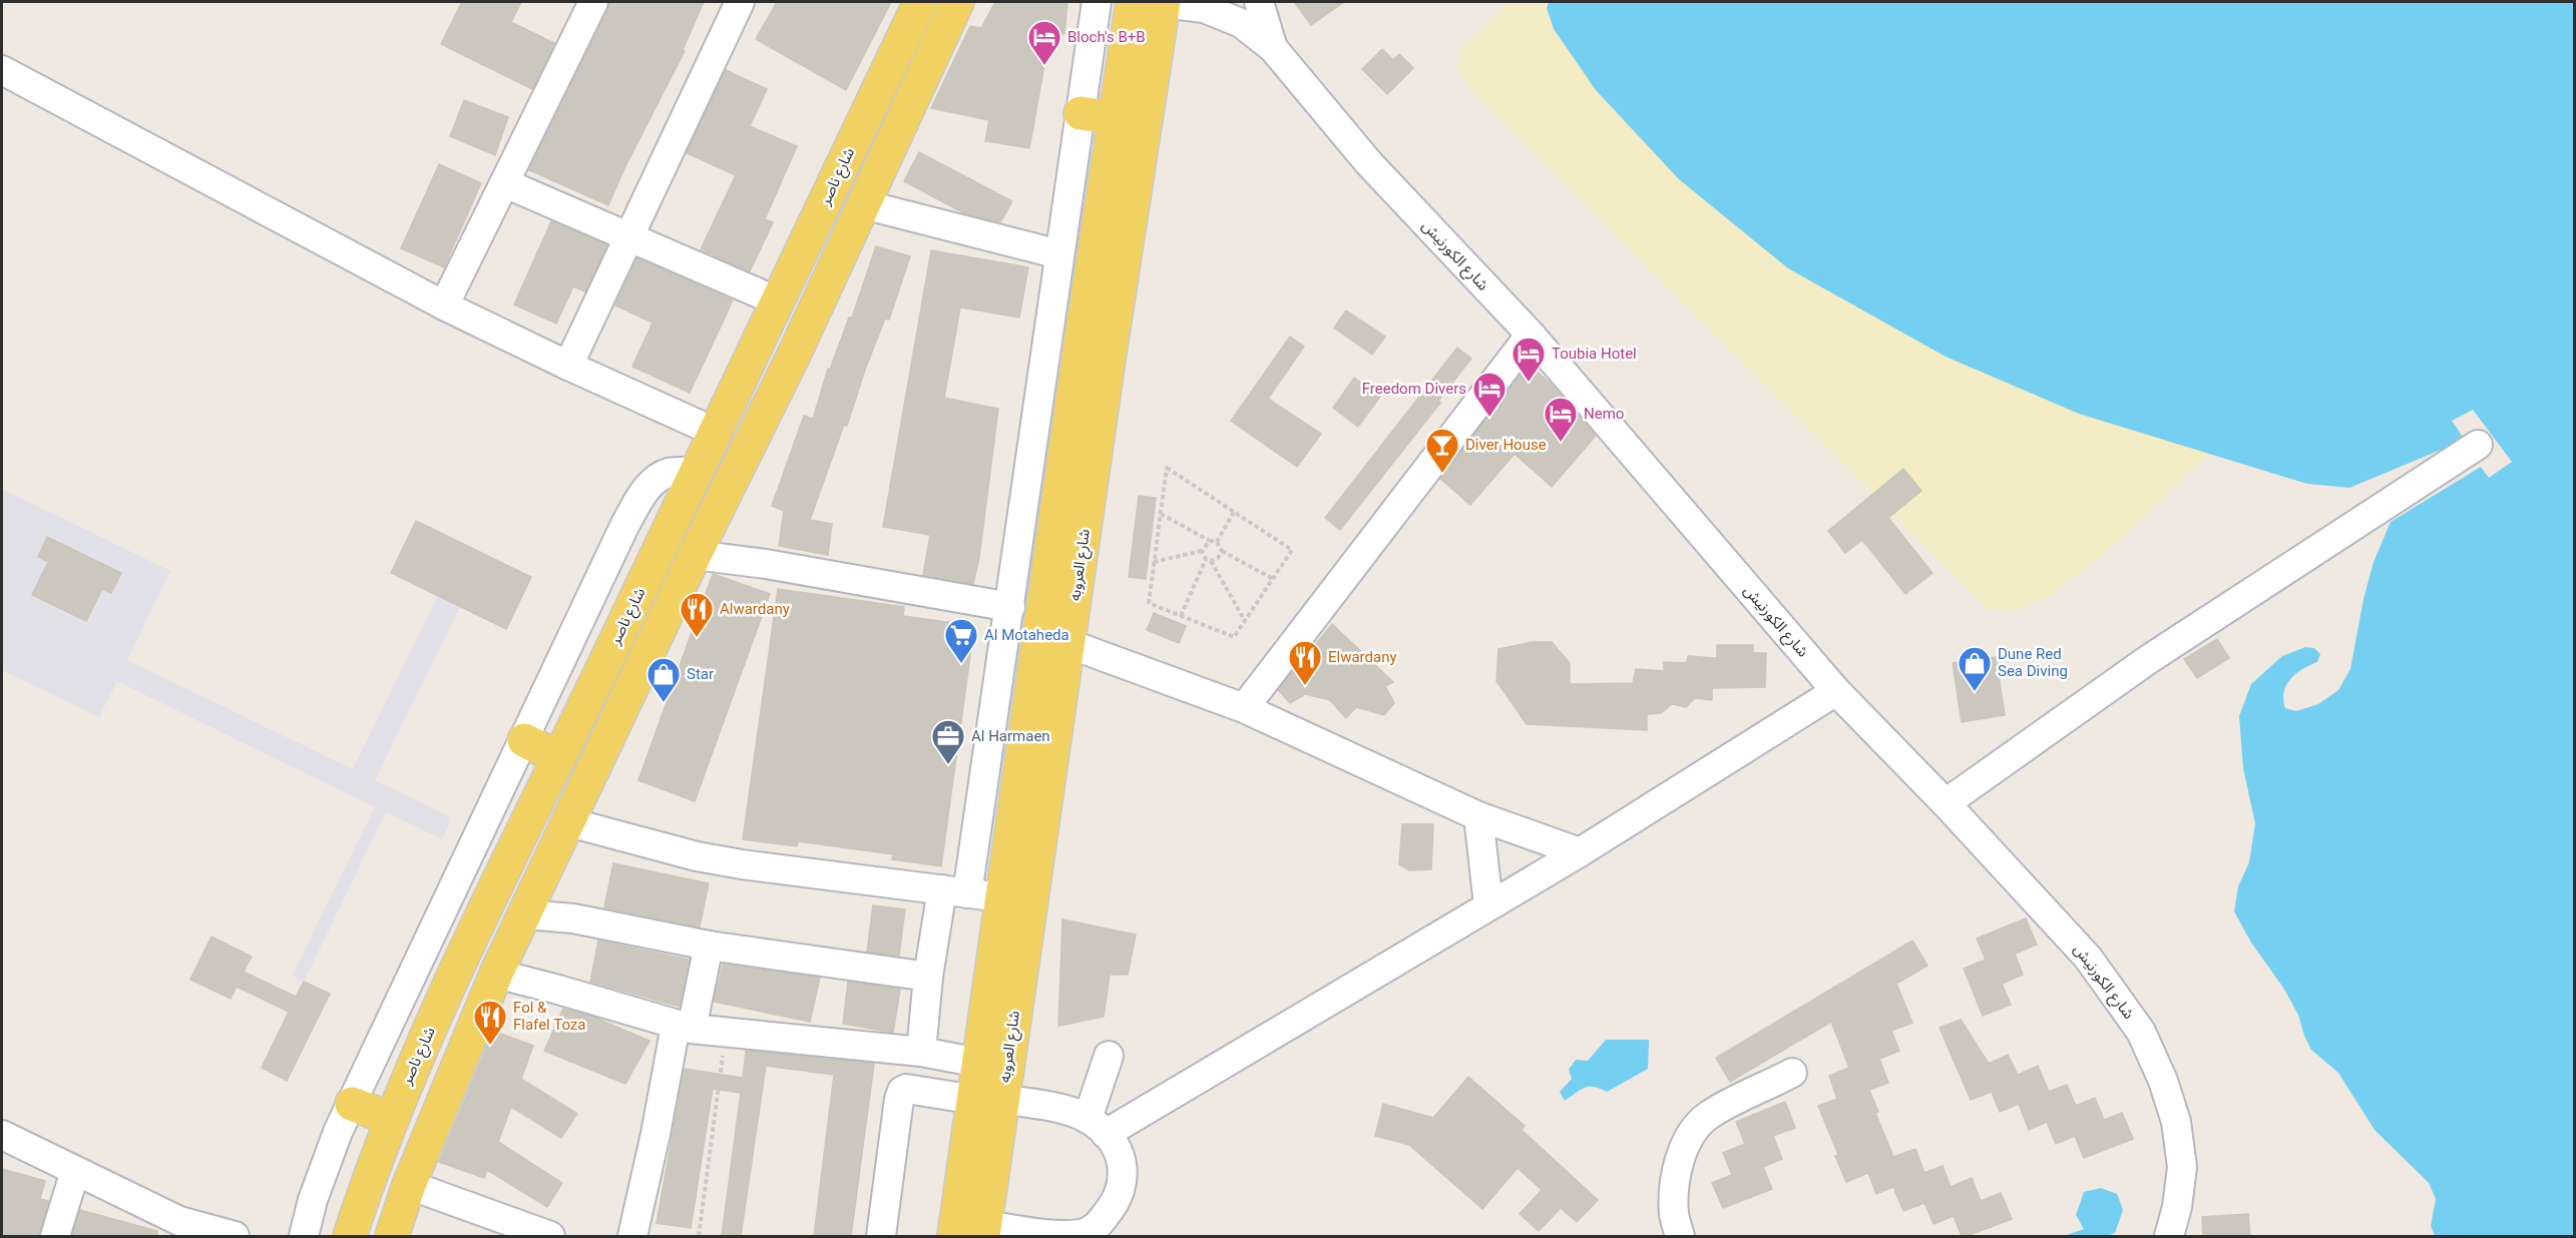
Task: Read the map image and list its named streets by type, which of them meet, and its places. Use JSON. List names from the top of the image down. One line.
{"streets":{"main road":["شارع ناصر","شارع العروبه"],"street":["شارع الكورنيش"]},"crossings":[["شارع الكورنيش","شارع العروبه"]],"places":{"hotel":["Bloch's B+B","Toubia Hotel","Freedom Divers","Nemo"],"bar":["Diver House"],"restaurant":["Alwardany","Elwardany","Fol & Flafel Toza"],"supermarket":["Al Motaheda"],"shop":["Dune Red Sea Diving","Star"],"office":["Al Harmaen"]}}
